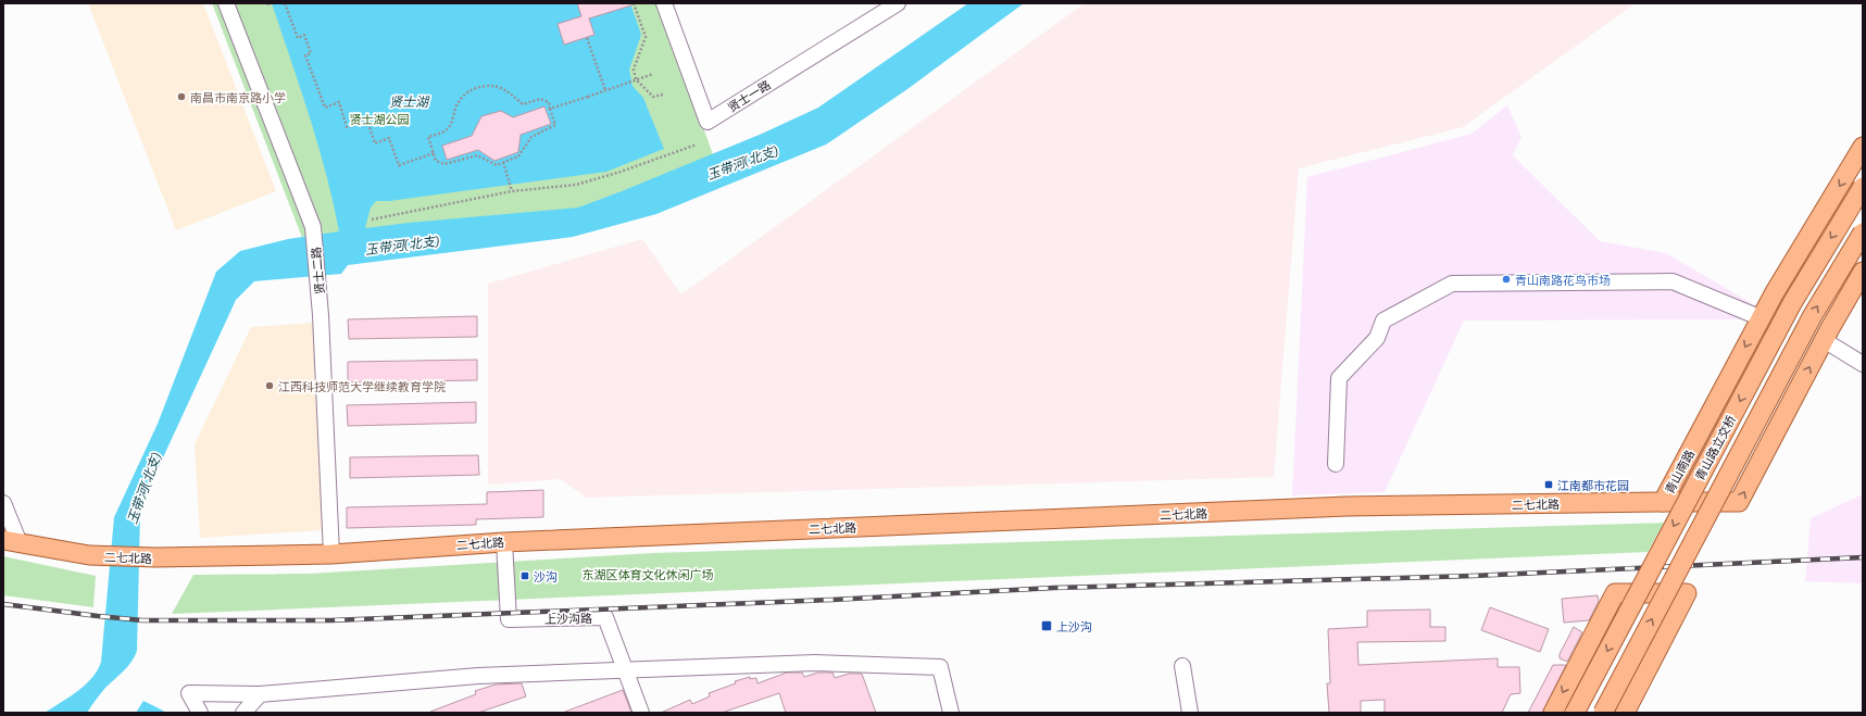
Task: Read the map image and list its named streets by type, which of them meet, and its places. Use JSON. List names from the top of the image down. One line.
{"streets":{"main road":["青山路立交桥","青山南路","二七北路"],"street":["贤士一路","贤士二路","上沙沟路"]},"crossings":[["贤士二路","二七北路"],["青山南路","二七北路"],["二七北路","上沙沟路"]],"water":["贤士湖","玉带河(北支)"],"parks":["贤士湖公园","东湖区体育文化休闲广场"],"places":{"other":["南昌市南京路小学","青山南路花鸟市场","江西科技师范大学继续教育学院"],"transit":["江南都市花园","沙沟","上沙沟"]}}
